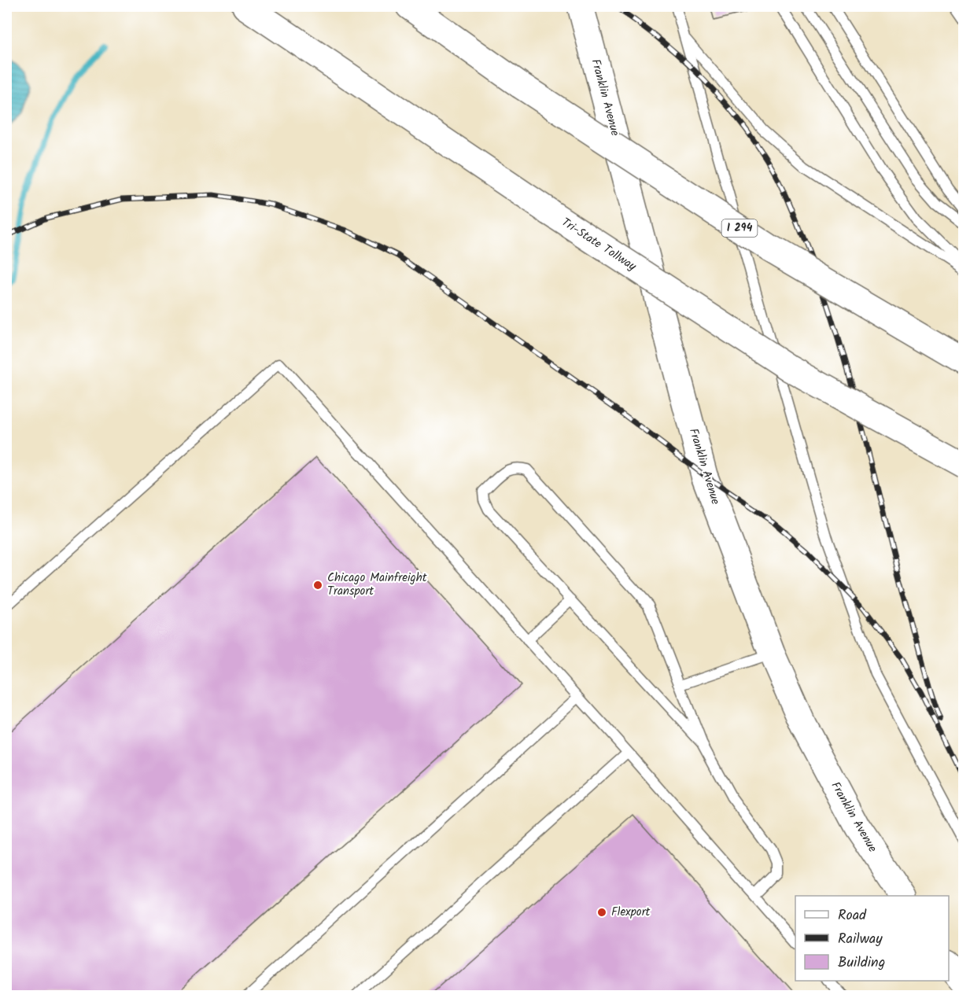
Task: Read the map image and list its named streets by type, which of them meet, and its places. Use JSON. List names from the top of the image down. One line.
{"streets":{"main road":["Franklin Avenue","I 294","Tri-State Tollway"]},"places":["Chicago Mainfreight Transport","Flexport"],"legend":["Road","Railway","Building"]}
